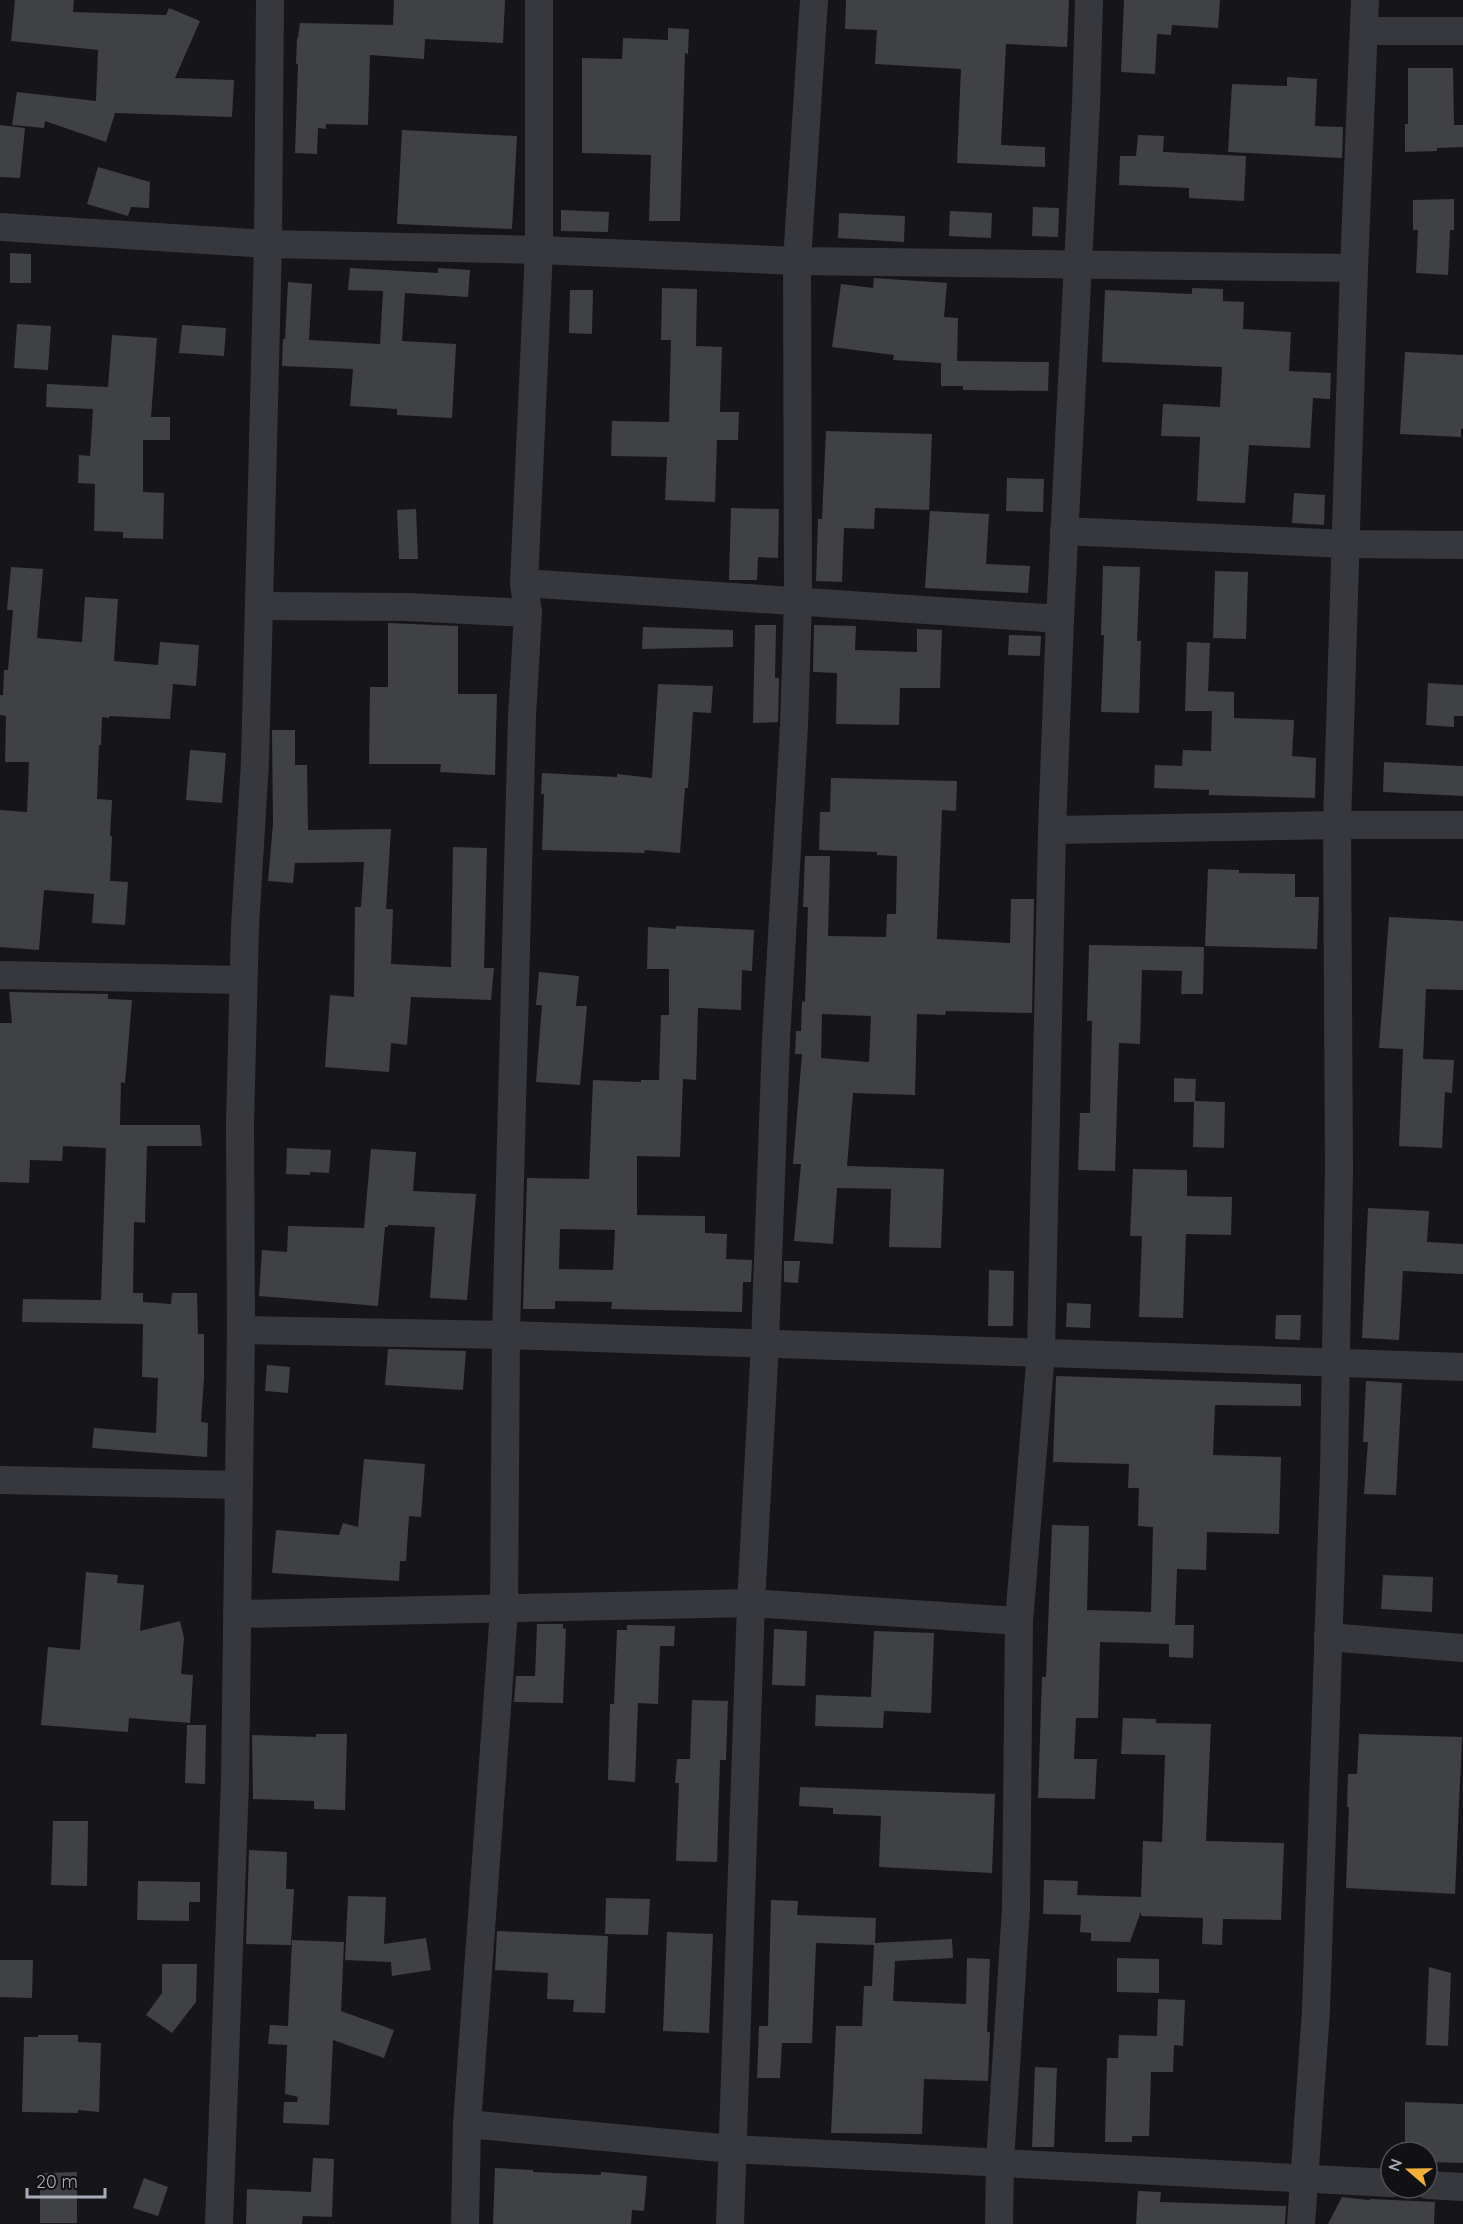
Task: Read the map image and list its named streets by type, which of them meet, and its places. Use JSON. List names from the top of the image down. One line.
{"scale_bar":"20 m","north":"left"}
